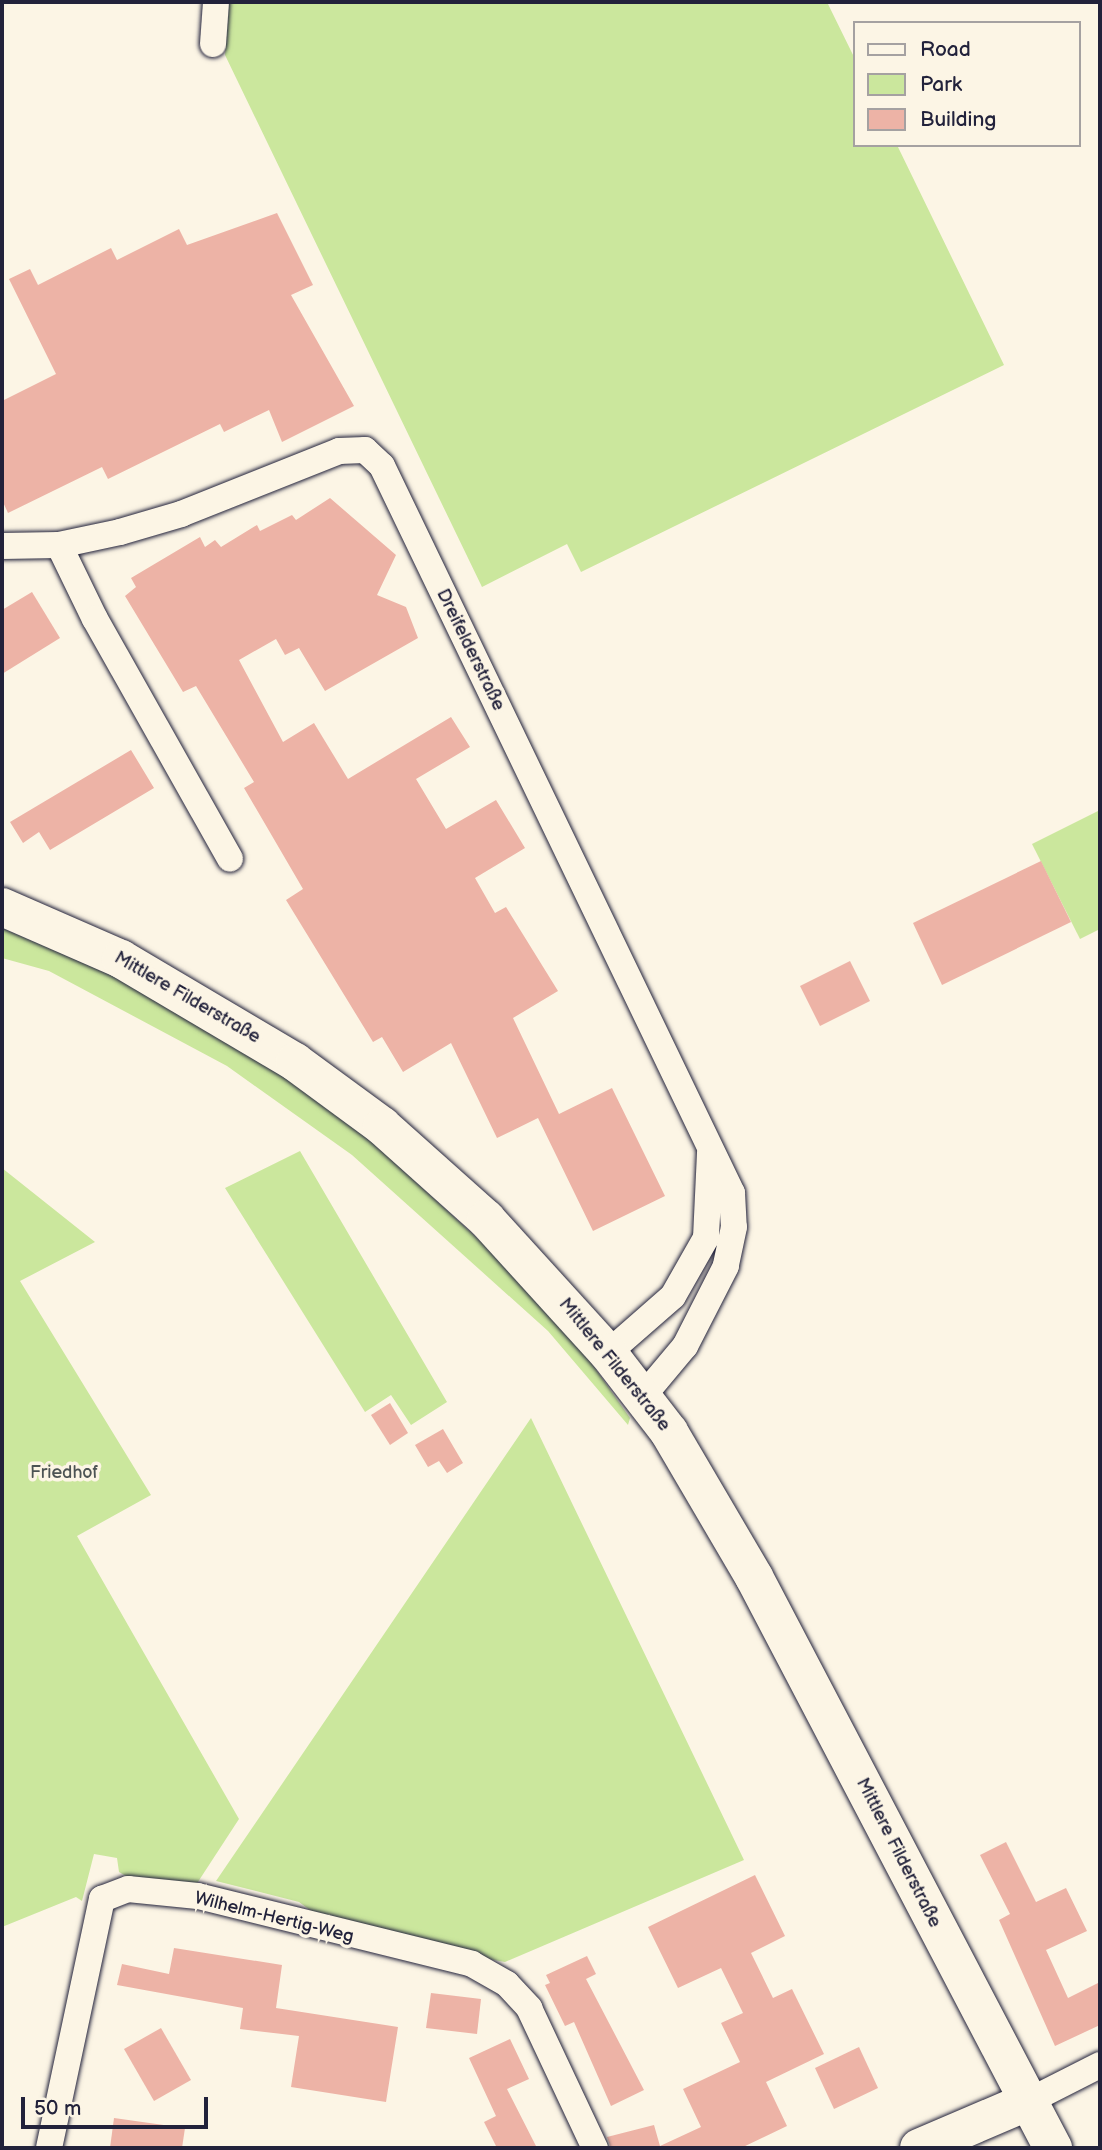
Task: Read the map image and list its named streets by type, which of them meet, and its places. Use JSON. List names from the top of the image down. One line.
{"streets":{"main road":["Mittlere Filderstraße"],"street":["Dreifelderstraße","Wilhelm-Hertig-Weg"]},"crossings":[["Dreifelderstraße","Mittlere Filderstraße"]],"parks":["Friedhof"],"legend":["Road","Park","Building"],"scale_bar":"50 m"}
